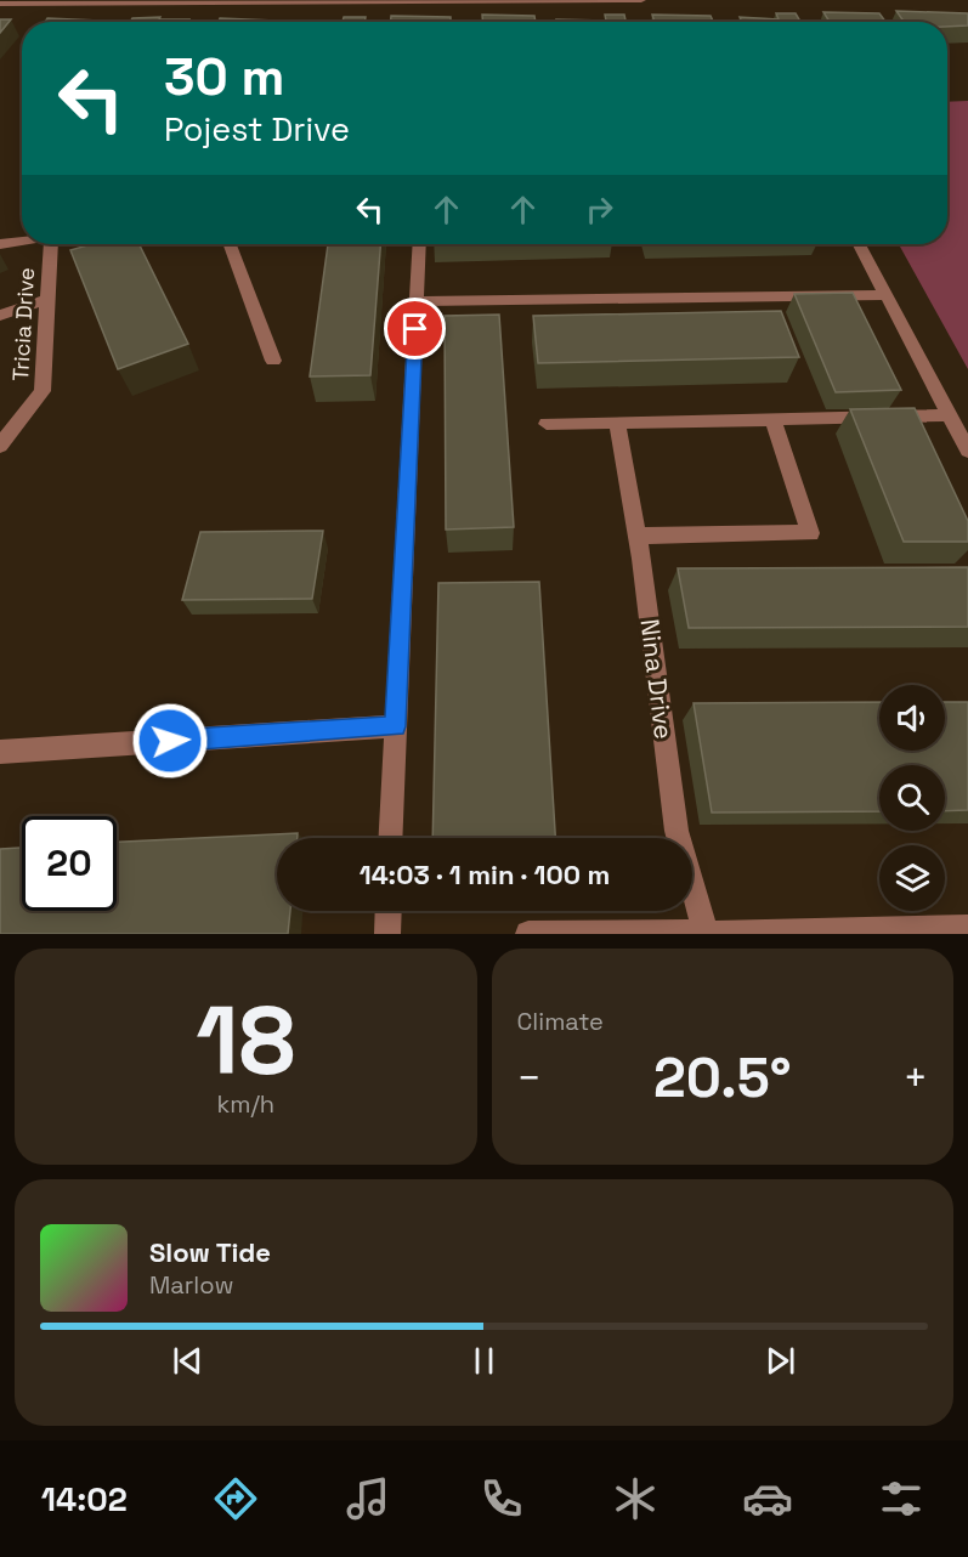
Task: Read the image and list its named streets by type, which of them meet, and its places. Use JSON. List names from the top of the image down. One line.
{"streets":{"street":["Tricia Drive","Nina Drive"]},"page":{"turn":["30 m","Pojest Drive"],"limit":"20","trip":"14:03 · 1 min · 100 m","tile":[["18","km/h"],"Climate"],"heat":["−","20.5°","+"],"song":["Slow Tide","Marlow"],"tabs":"14:02"}}
